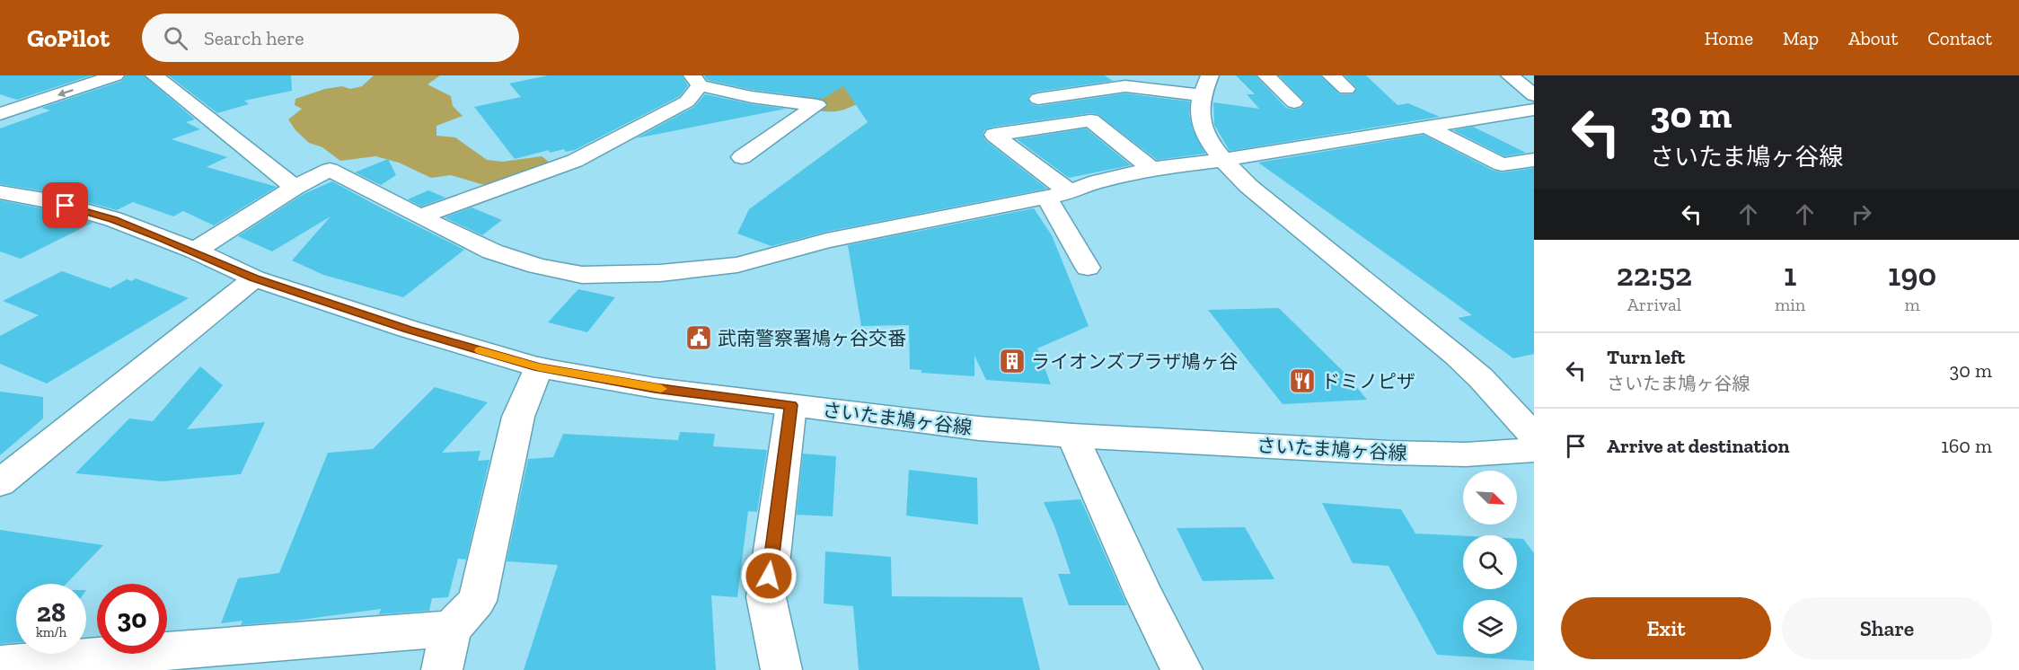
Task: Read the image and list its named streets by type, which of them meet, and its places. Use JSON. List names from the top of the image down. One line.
{"streets":{"street":["さいたま鳩ヶ谷線"]},"places":{"public building":["武南警察署鳩ヶ谷交番"],"building":["ライオンズプラザ鳩ヶ谷"],"restaurant":["ドミノピザ"]},"north":"bottom right","page":{"header":"GoPilot","search":"Search here","nav":["Home","Map","About","Contact"],"turn":["30 m","さいたま鳩ヶ谷線"],"eta":["22:52","Arrival","1","min","190","m"],"list":[{"name":"Turn left","note":"さいたま鳩ヶ谷線","value":"30 m"},{"name":"Arrive at destination","value":"160 m"}],"speed":"28 km/h","limit":"30","buttons":["Exit","Share"]}}
